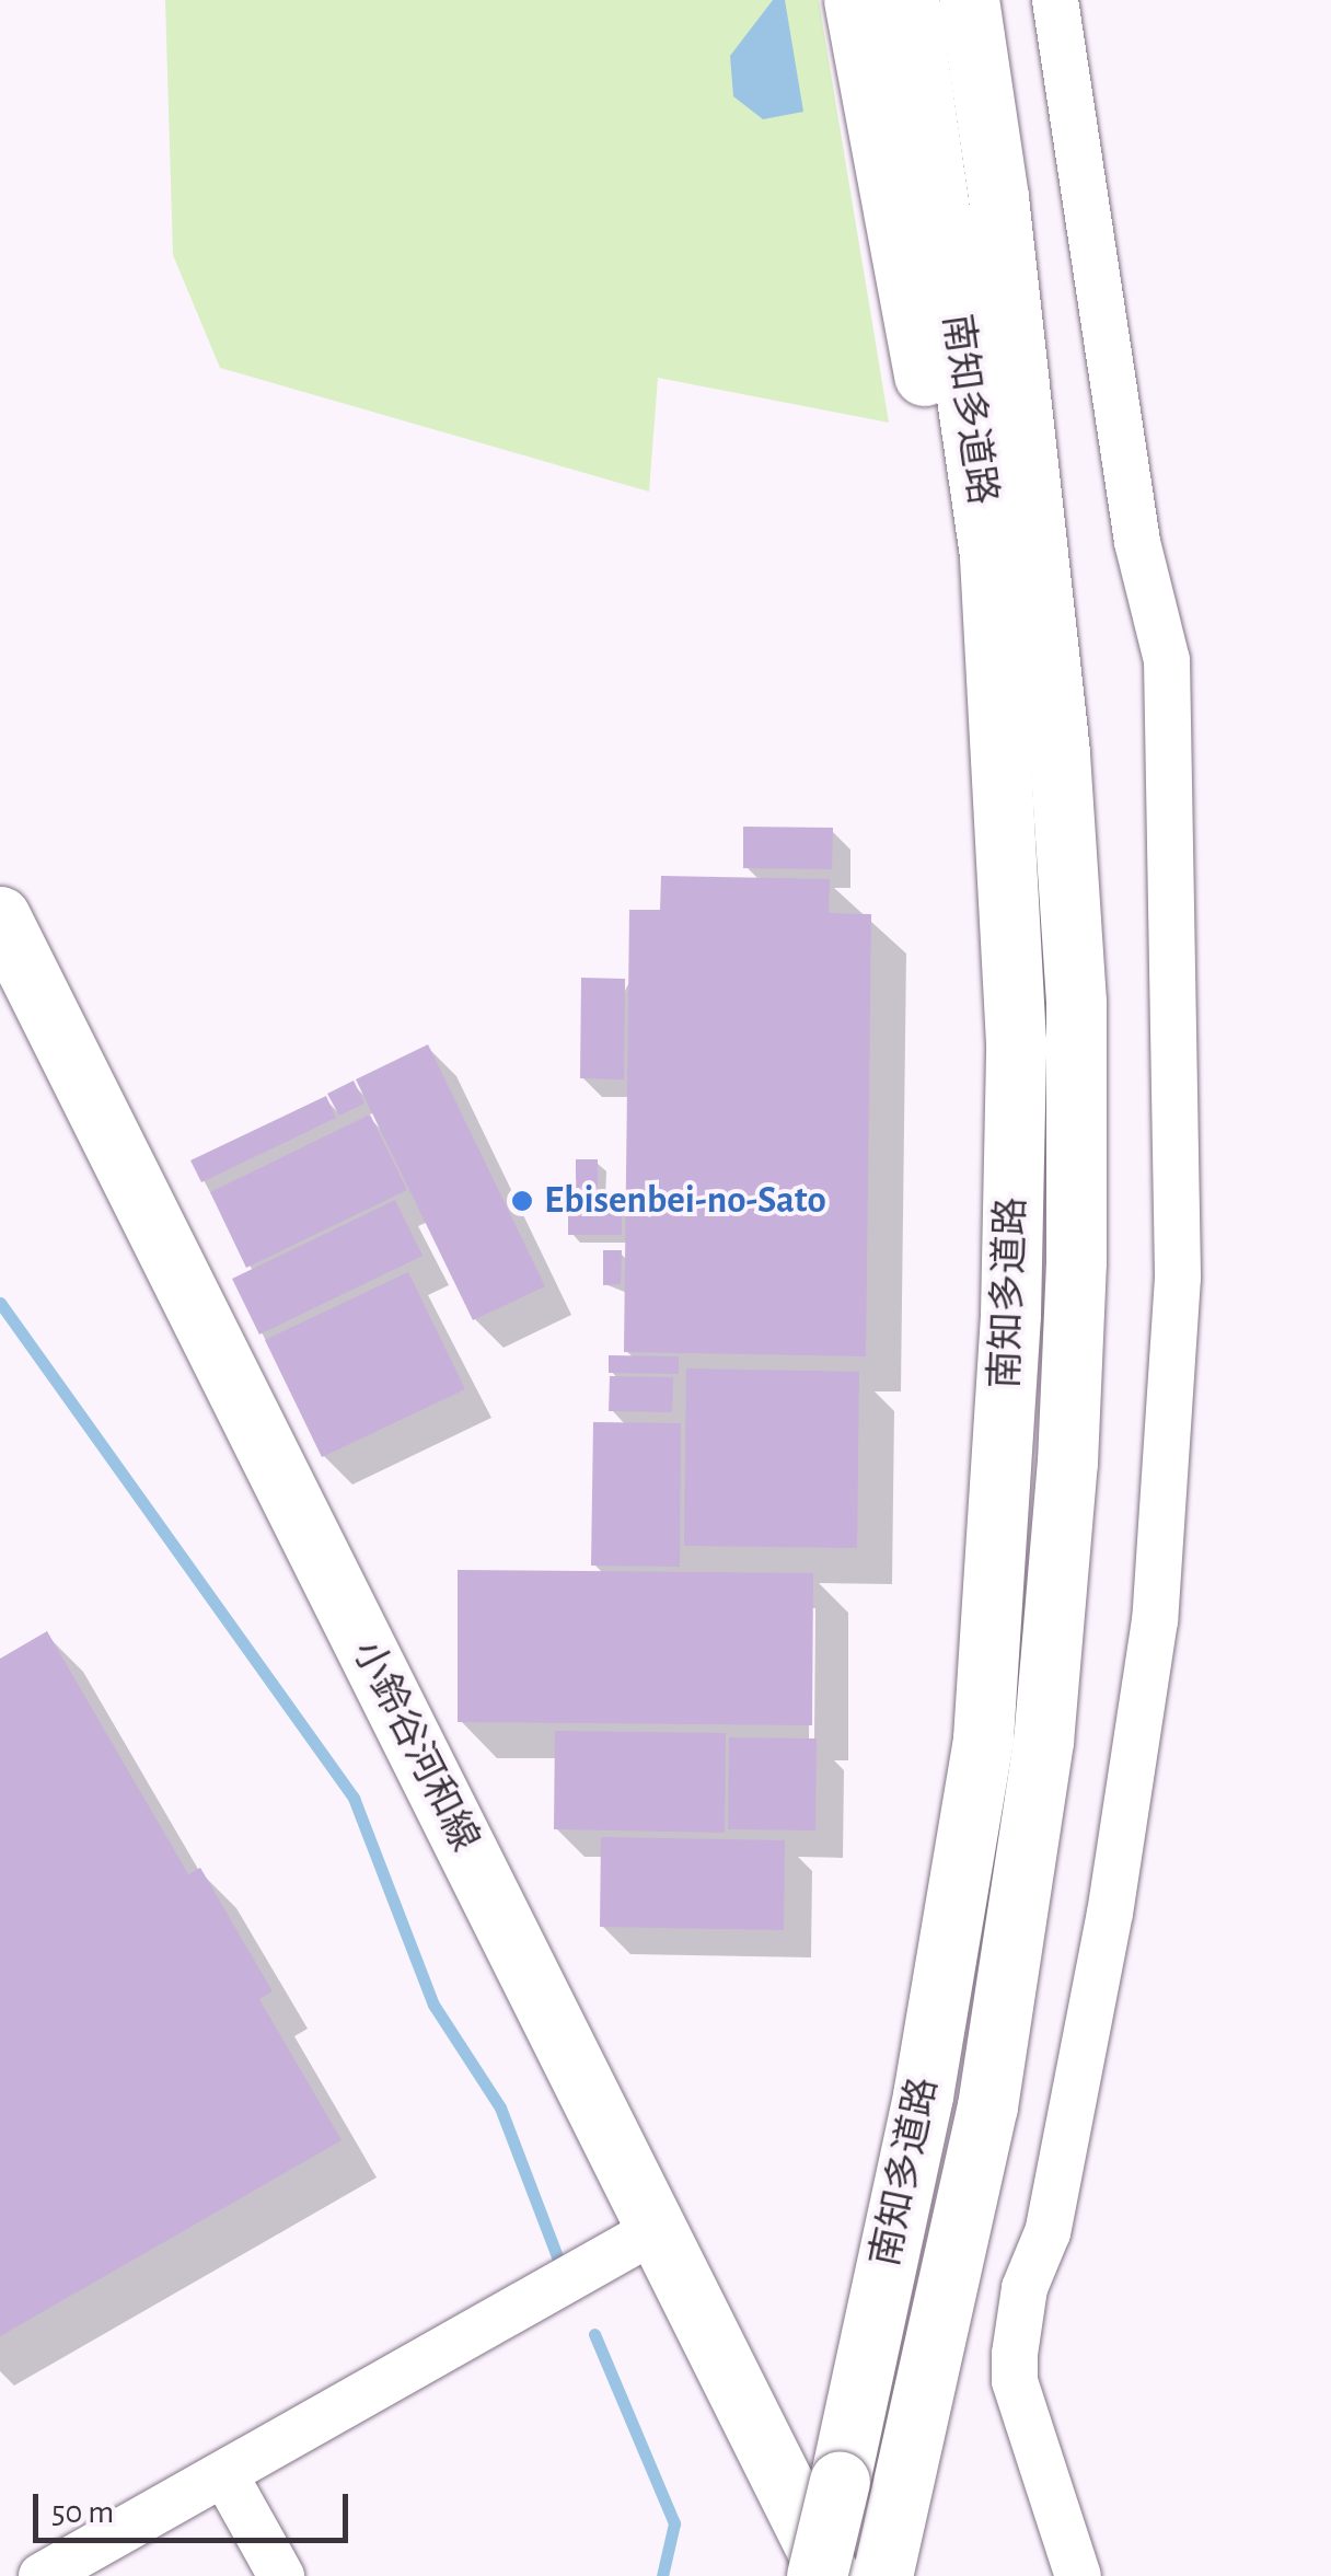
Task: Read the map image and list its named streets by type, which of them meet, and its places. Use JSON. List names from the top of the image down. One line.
{"streets":{"main road":["南知多道路","小鈴谷河和線"]},"crossings":[["南知多道路","小鈴谷河和線"]],"places":["Ebisenbei-no-Sato"],"scale_bar":"50 m"}
